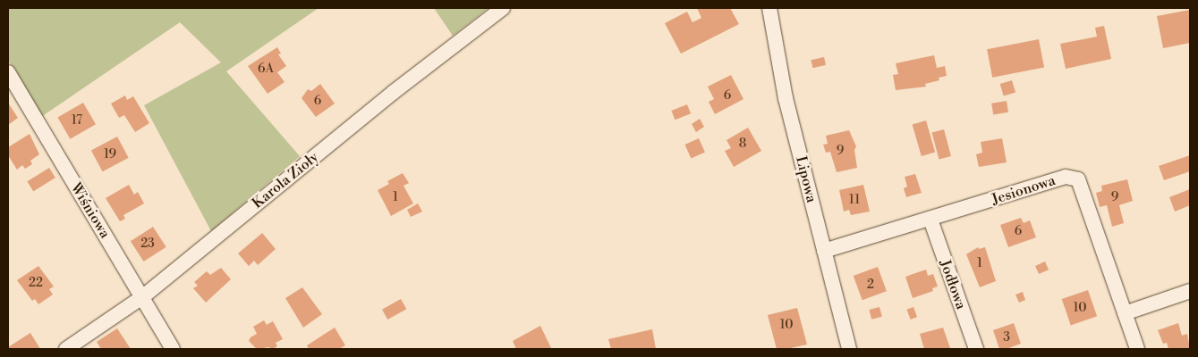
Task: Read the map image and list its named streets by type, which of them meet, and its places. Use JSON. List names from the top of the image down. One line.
{"streets":{"street":["Lipowa","Karola Zioły","Jesionowa","Wiśniowa","Jodłowa"]},"crossings":[["Lipowa","Jesionowa"],["Karola Zioły","Wiśniowa"],["Jesionowa","Jodłowa"]],"house_numbers":["6A","6","6","17","8","9","19","1","9","11","6","23","1","22","2","10","10","3"]}
